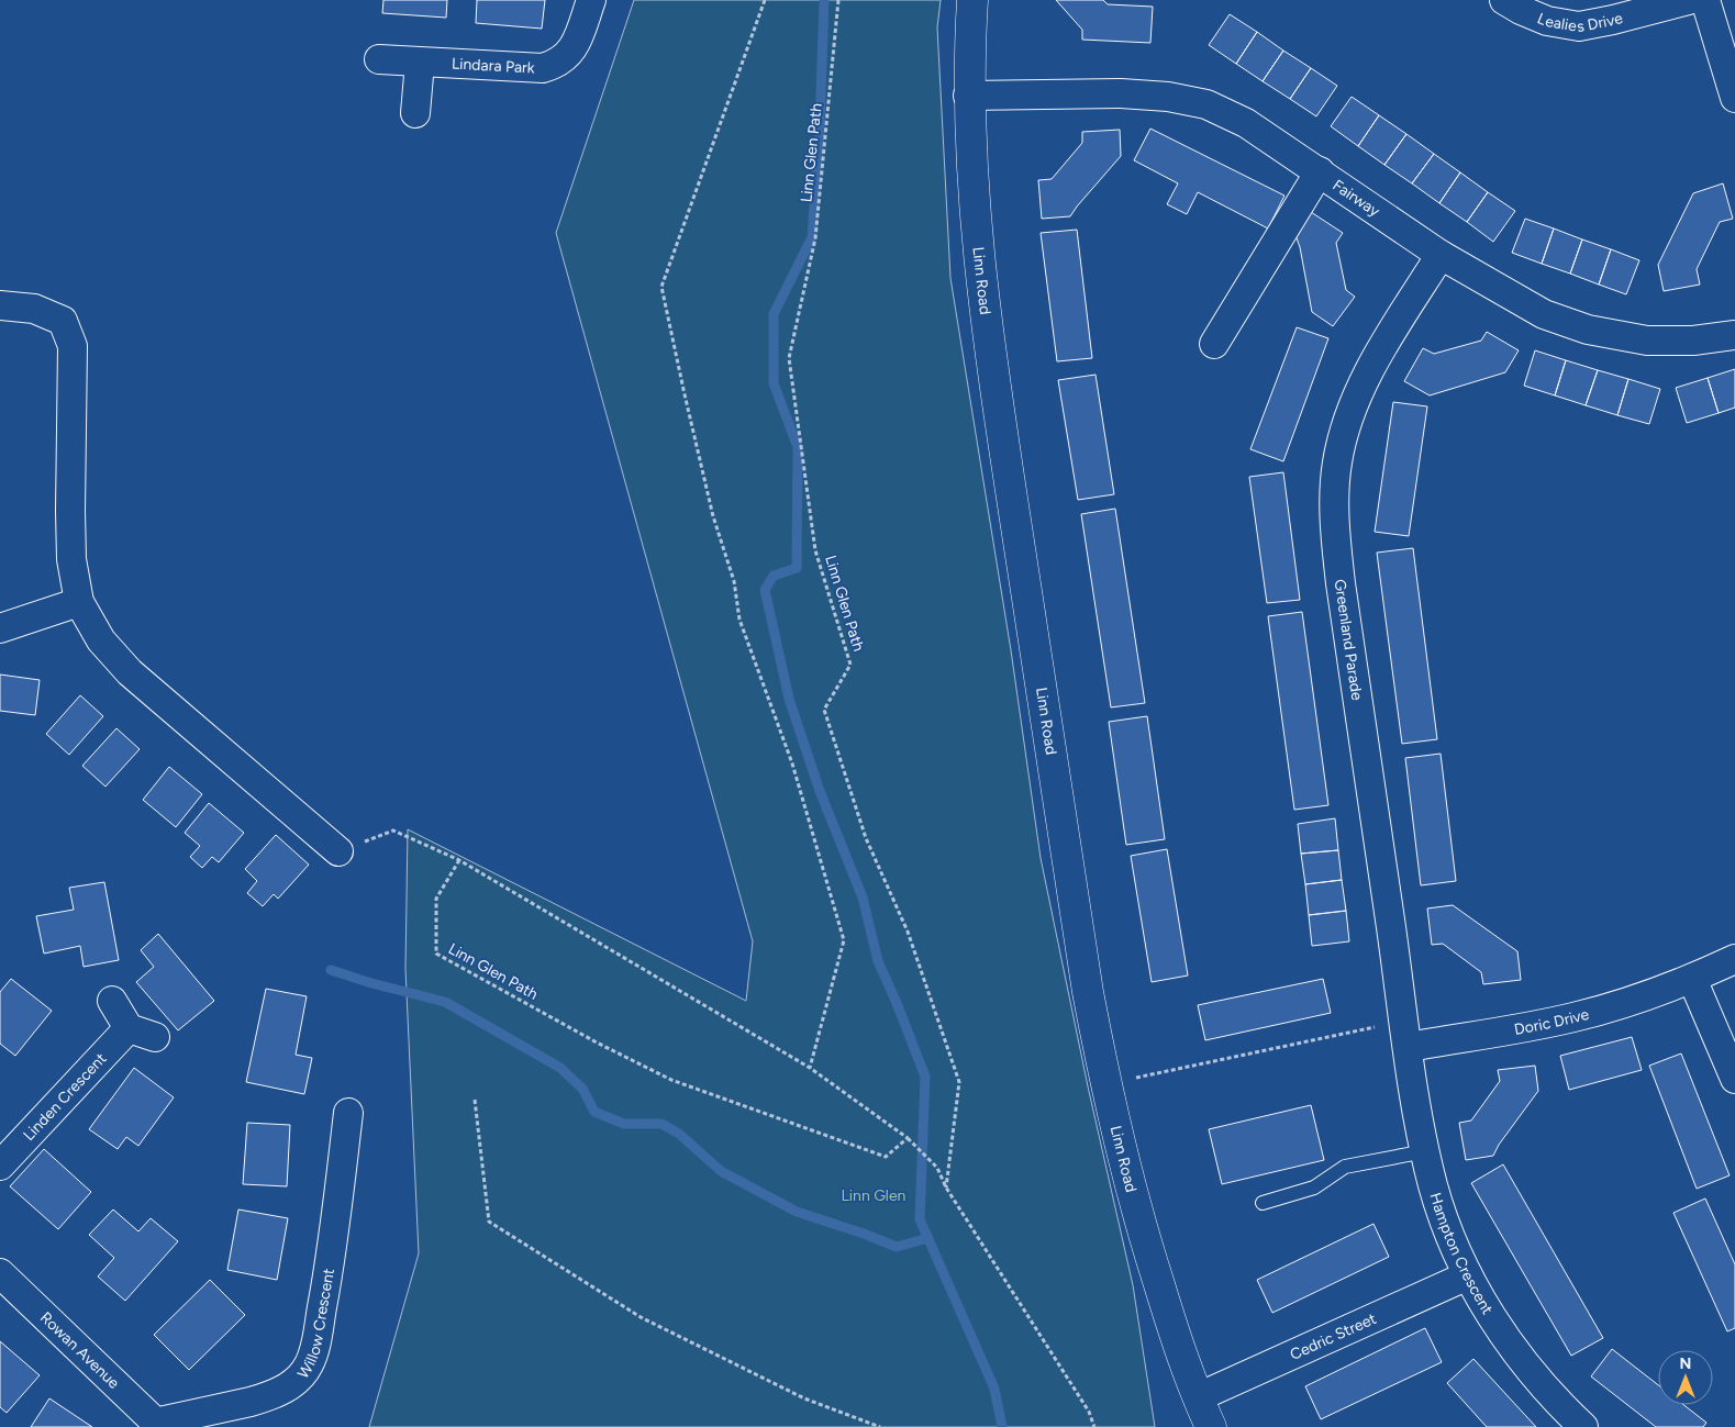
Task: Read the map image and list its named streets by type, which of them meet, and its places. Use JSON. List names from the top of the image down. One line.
{"streets":{"street":["Lealies Drive","Lindara Park","Fairway","Linn Road","Greenland Parade","Doric Drive","Linden Crescent","Hampton Crescent","Willow Crescent","Cedric Street","Rowan Avenue"],"path":["Linn Glen Path"]},"crossings":[["Fairway","Linn Road"],["Fairway","Greenland Parade"],["Linn Road","Cedric Street"],["Greenland Parade","Doric Drive"],["Greenland Parade","Hampton Crescent"],["Doric Drive","Hampton Crescent"],["Hampton Crescent","Cedric Street"],["Willow Crescent","Rowan Avenue"]],"parks":["Linn Glen"],"north":"top"}
